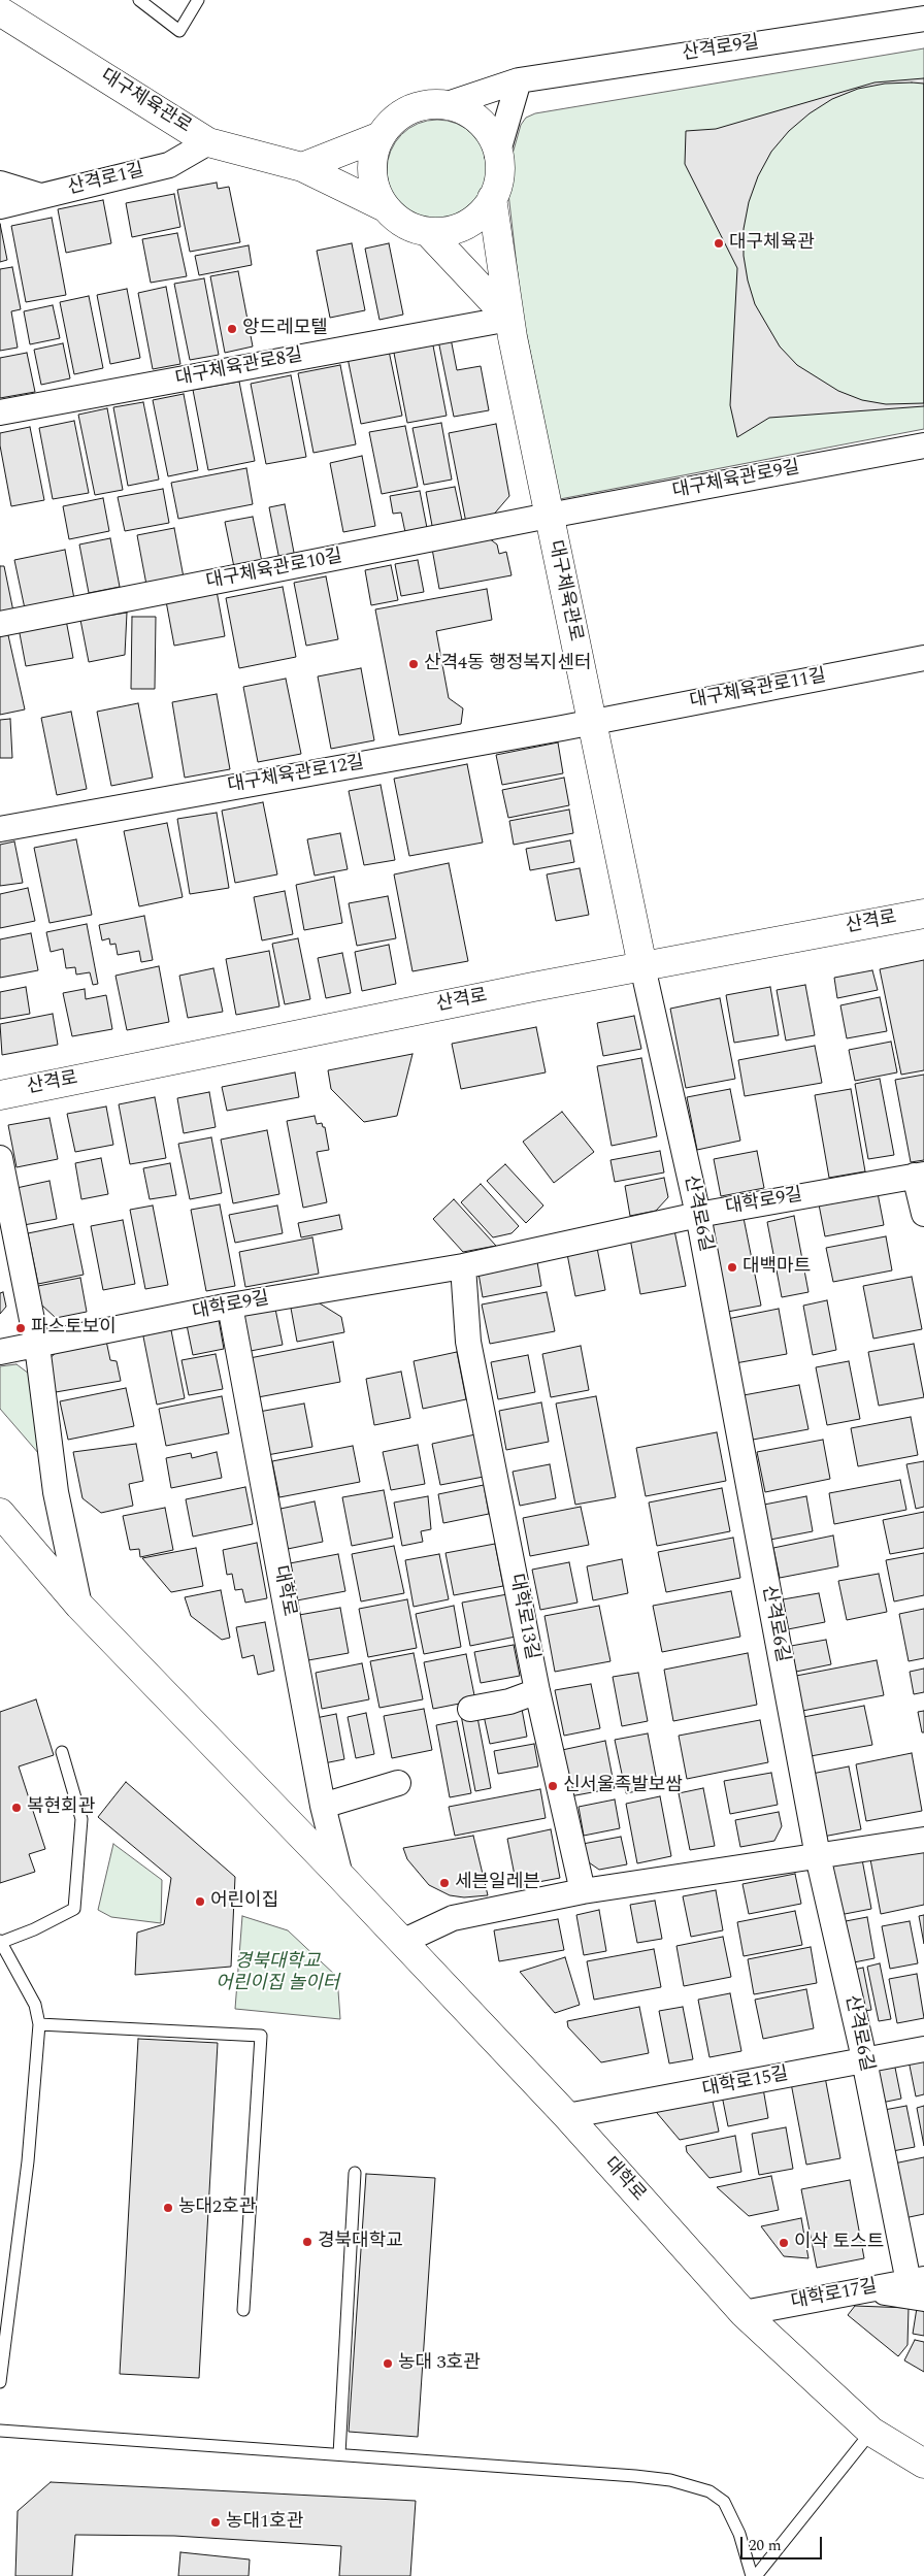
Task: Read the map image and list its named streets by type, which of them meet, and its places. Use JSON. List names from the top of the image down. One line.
{"streets":{"street":["산격로9길","대구체육관로","산격로1길","대구체육관로8길","대구체육관로9길","대구체육관로10길","대구체육관로11길","대구체육관로12길","산격로","대학로9길","산격로6길","대학로","대학로13길","대학로15길","대학로17길"]},"crossings":[["산격로9길","대구체육관로"],["대구체육관로","산격로1길"],["대구체육관로","대구체육관로8길"],["대구체육관로","대구체육관로9길"],["대구체육관로","대구체육관로10길"],["대구체육관로","대구체육관로11길"],["대구체육관로","대구체육관로12길"],["대구체육관로","산격로"],["대구체육관로","산격로6길"],["대구체육관로9길","대구체육관로10길"],["대구체육관로11길","대구체육관로12길"],["산격로","산격로6길"],["대학로9길","산격로6길"],["대학로9길","대학로"],["대학로9길","대학로13길"],["산격로6길","대학로15길"],["산격로6길","대학로17길"],["대학로","대학로15길"],["대학로","대학로17길"]],"parks":["경북대학교 어린이집 놀이터"],"places":["대구체육관","앙드레모텔","산격4동 행정복지센터","대백마트","파스토보이","신서울족발보쌈","복현회관","세븐일레븐","어린이집","농대2호관","경북대학교","이삭 토스트","농대 3호관","농대1호관"],"scale_bar":"20 m"}
